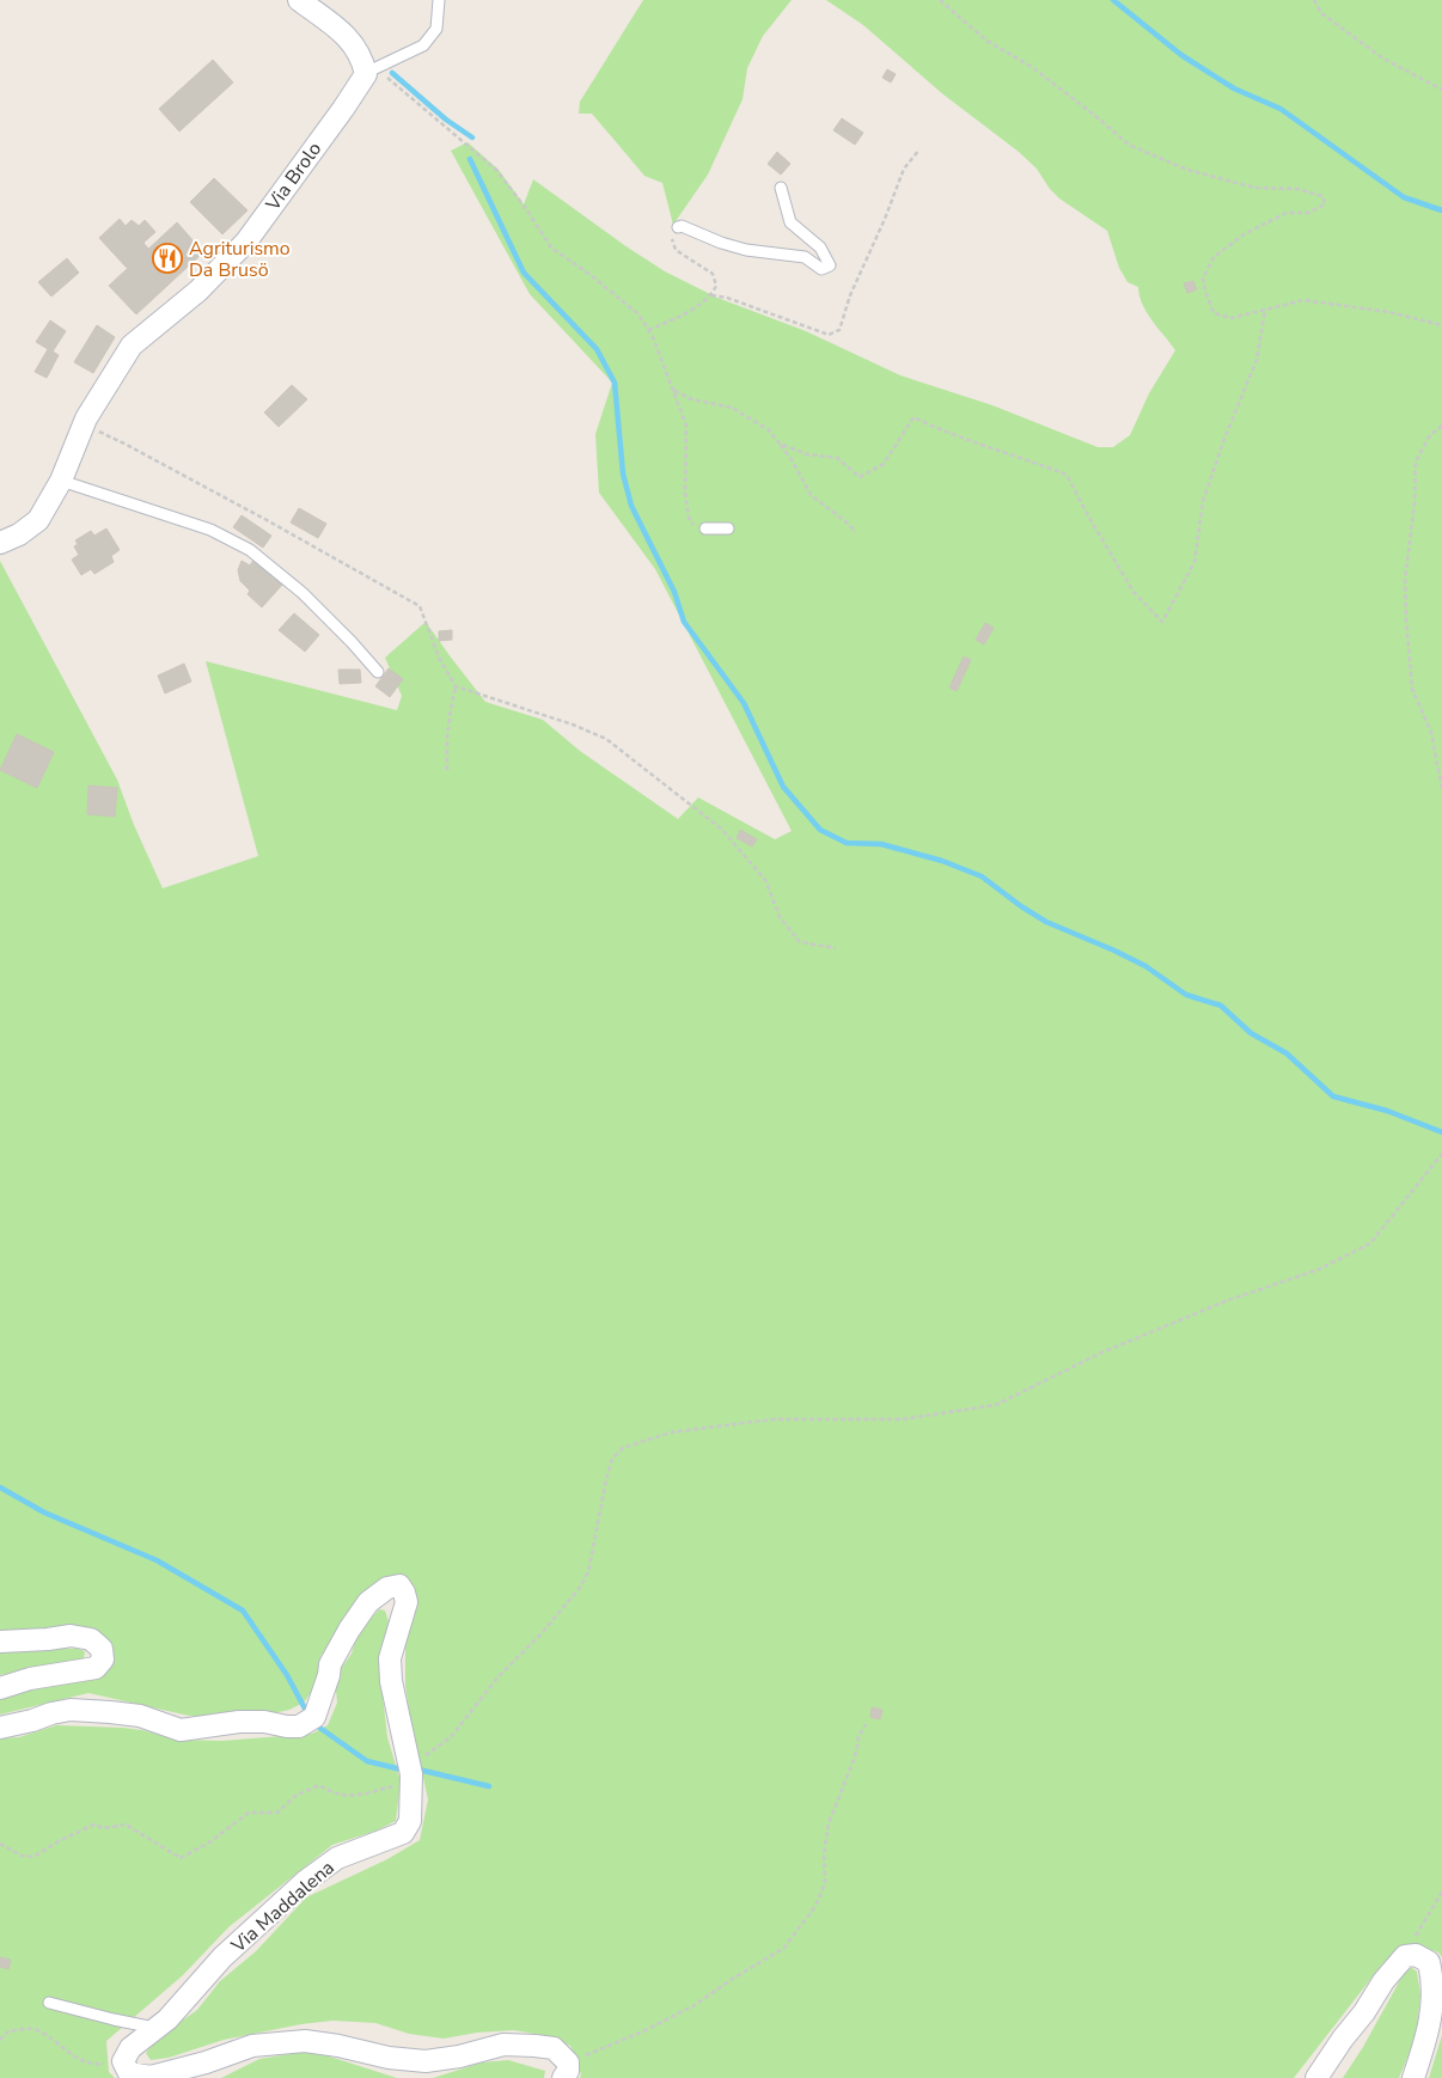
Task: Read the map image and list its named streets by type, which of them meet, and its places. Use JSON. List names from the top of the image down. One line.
{"streets":{"street":["Via Brolo","Via Maddalena"]},"places":{"restaurant":["Agriturismo Da Brusö"]}}
